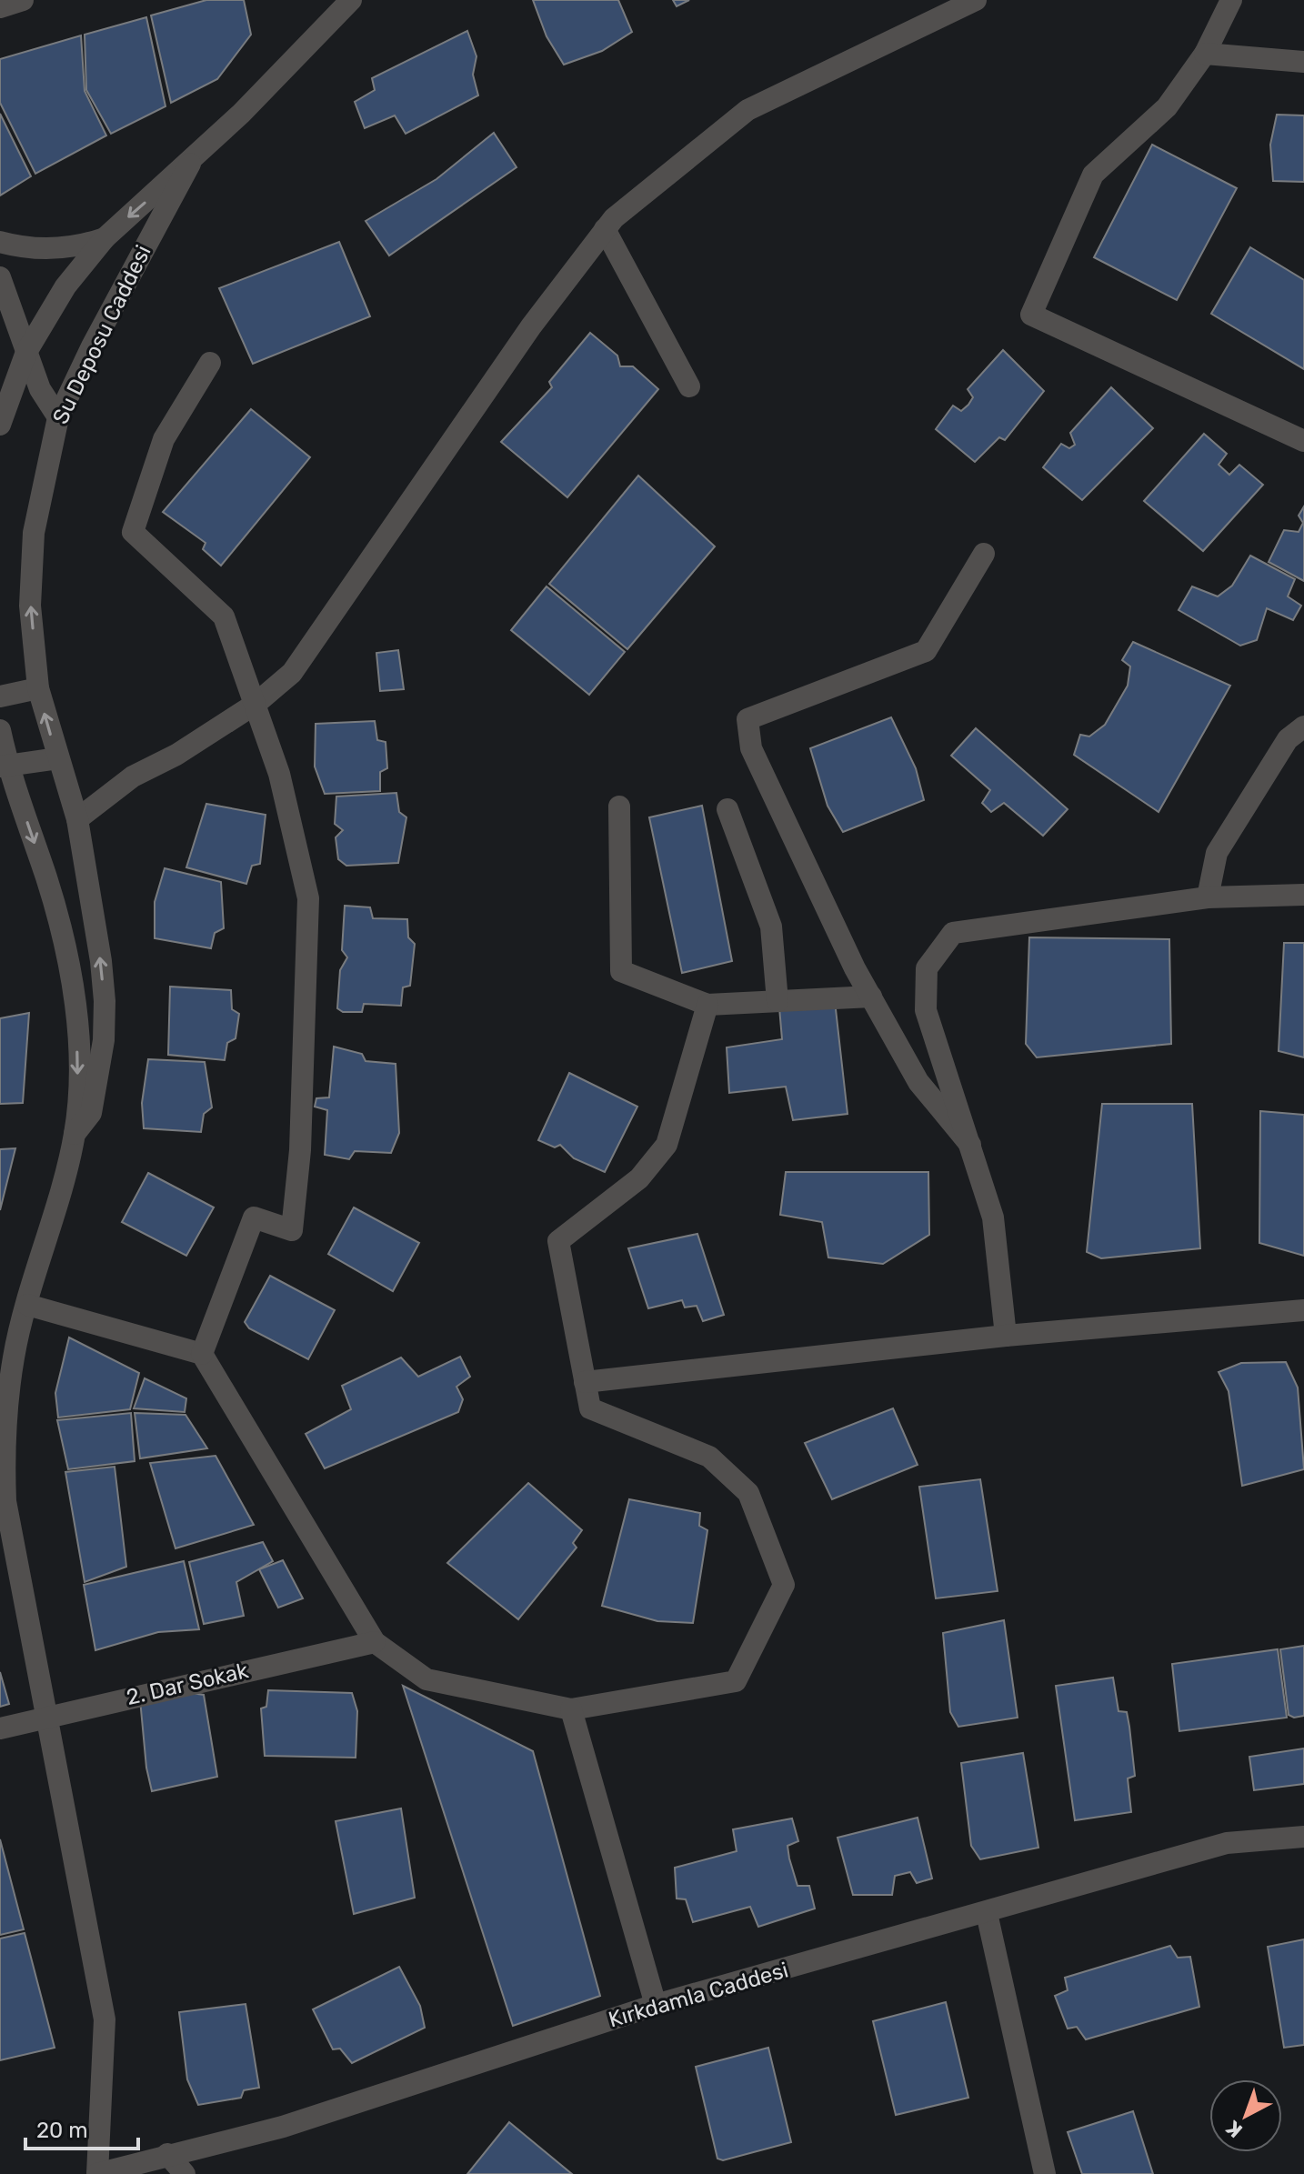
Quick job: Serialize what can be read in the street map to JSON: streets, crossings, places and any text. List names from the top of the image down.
{
  "streets": {
    "street": ["Su Deposu Caddesi", "2. Dar Sokak", "Kırkdamla Caddesi"]
  },
  "scale_bar": "20 m",
  "north": "bottom left"
}
